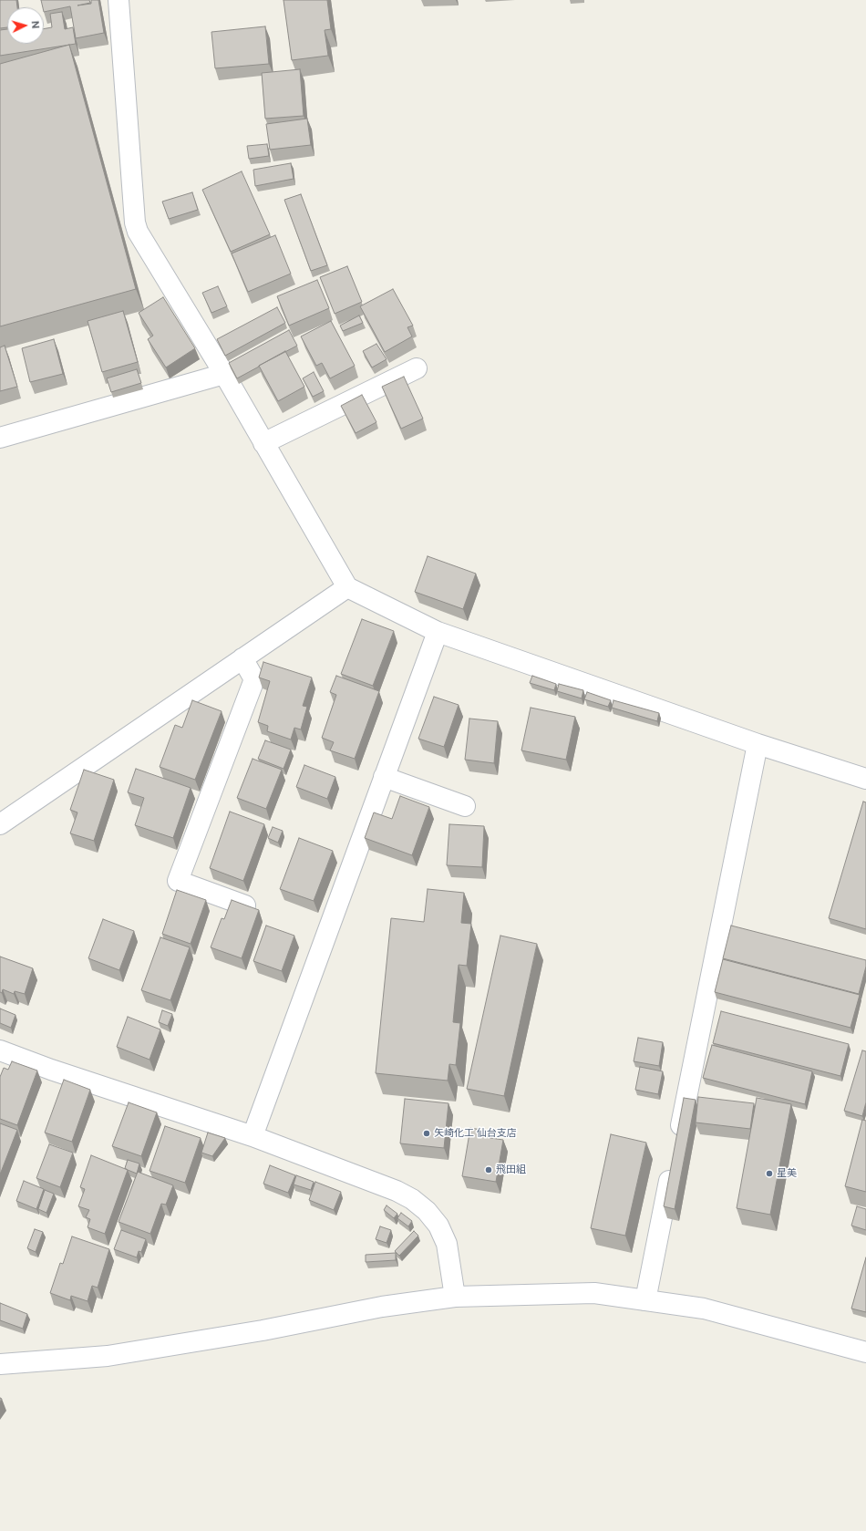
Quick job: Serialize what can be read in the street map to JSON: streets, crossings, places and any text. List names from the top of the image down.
{
  "places": ["矢崎化工 仙台支店", "飛田組", "星美"],
  "north": "right"
}
